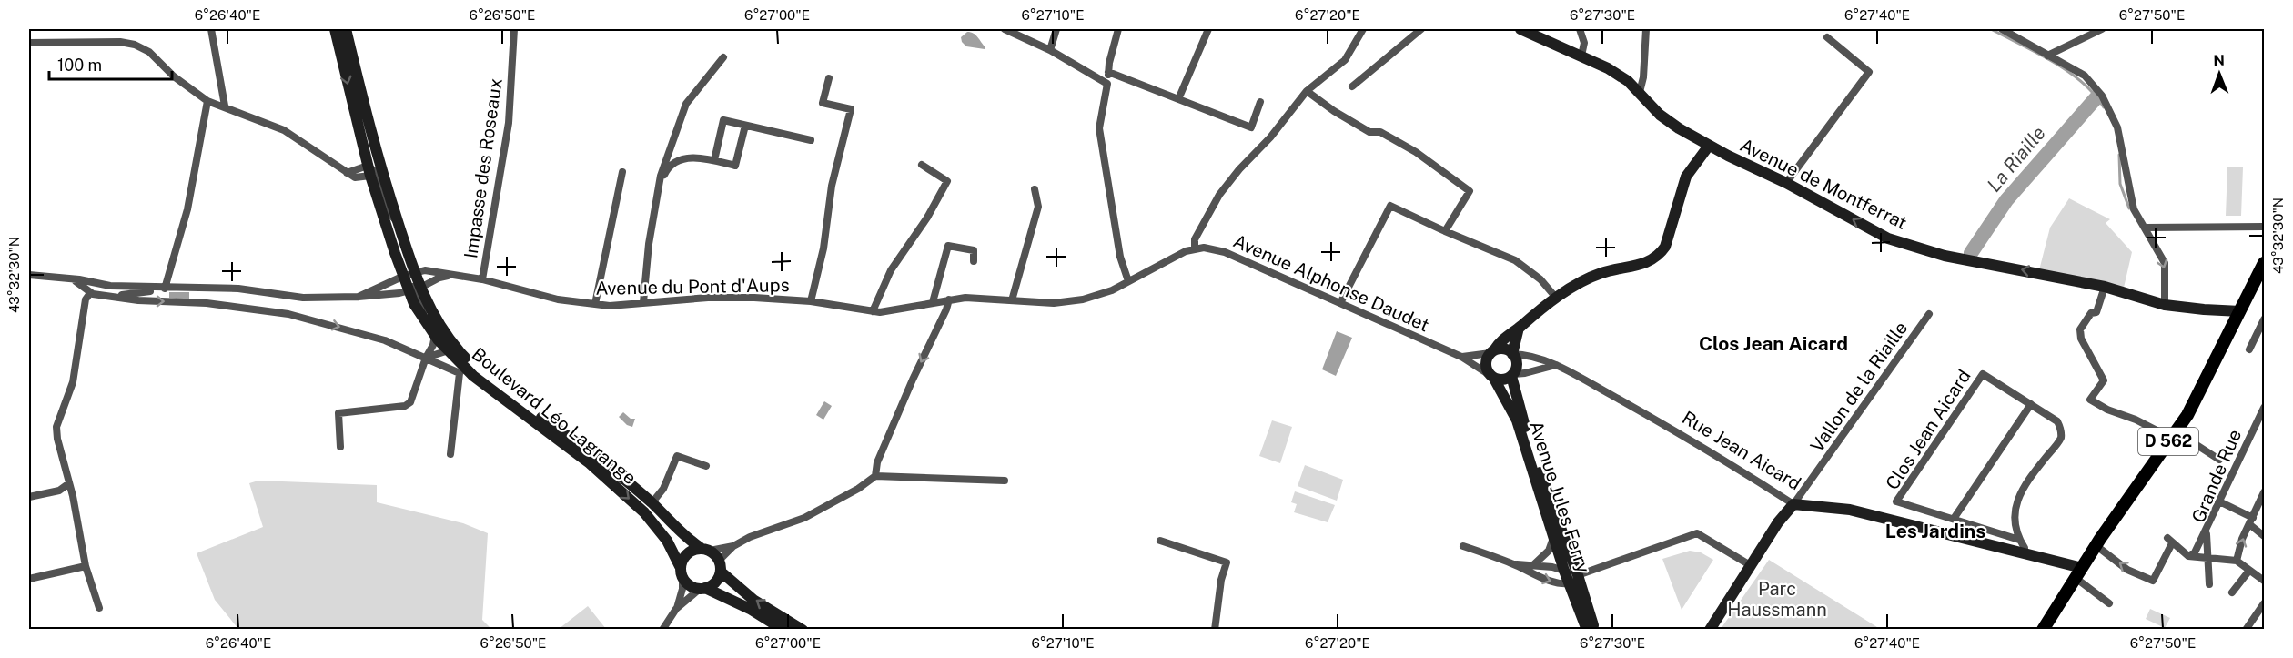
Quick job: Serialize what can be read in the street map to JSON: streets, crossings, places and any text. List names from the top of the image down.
{
  "streets": {
    "main road": ["D 562"],
    "street": [
      "Impasse des Roseaux",
      "Avenue de Montferrat",
      "Avenue Alphonse Daudet",
      "Avenue du Pont d'Aups",
      "Vallon de la Riaille",
      "Boulevard Léo Lagrange",
      "Clos Jean Aicard",
      "Rue Jean Aicard",
      "Grande Rue",
      "Avenue Jules Ferry"
    ]
  },
  "crossings": [
    ["Impasse des Roseaux", "Avenue du Pont d'Aups"],
    ["Avenue de Montferrat", "D 562"],
    ["Avenue Alphonse Daudet", "Avenue du Pont d'Aups"],
    ["Avenue Alphonse Daudet", "Rue Jean Aicard"],
    ["Avenue Alphonse Daudet", "Avenue Jules Ferry"],
    ["Avenue du Pont d'Aups", "Boulevard Léo Lagrange"],
    ["Vallon de la Riaille", "Rue Jean Aicard"],
    ["Clos Jean Aicard", "Rue Jean Aicard"],
    ["D 562", "Rue Jean Aicard"],
    ["Rue Jean Aicard", "Avenue Jules Ferry"]
  ],
  "one_way": ["Avenue de Montferrat"],
  "districts": ["Clos Jean Aicard", "Les Jardins"],
  "water": ["La Riaille"],
  "parks": ["Parc Haussmann"],
  "scale_bar": "100 m",
  "north": "top",
  "coordinates": [
    "6°26'40\"E",
    "6°26'50\"E",
    "6°27'00\"E",
    "6°27'10\"E",
    "6°27'20\"E",
    "6°27'30\"E",
    "6°27'40\"E",
    "6°27'50\"E",
    "43°32'30\"N"
  ]
}
